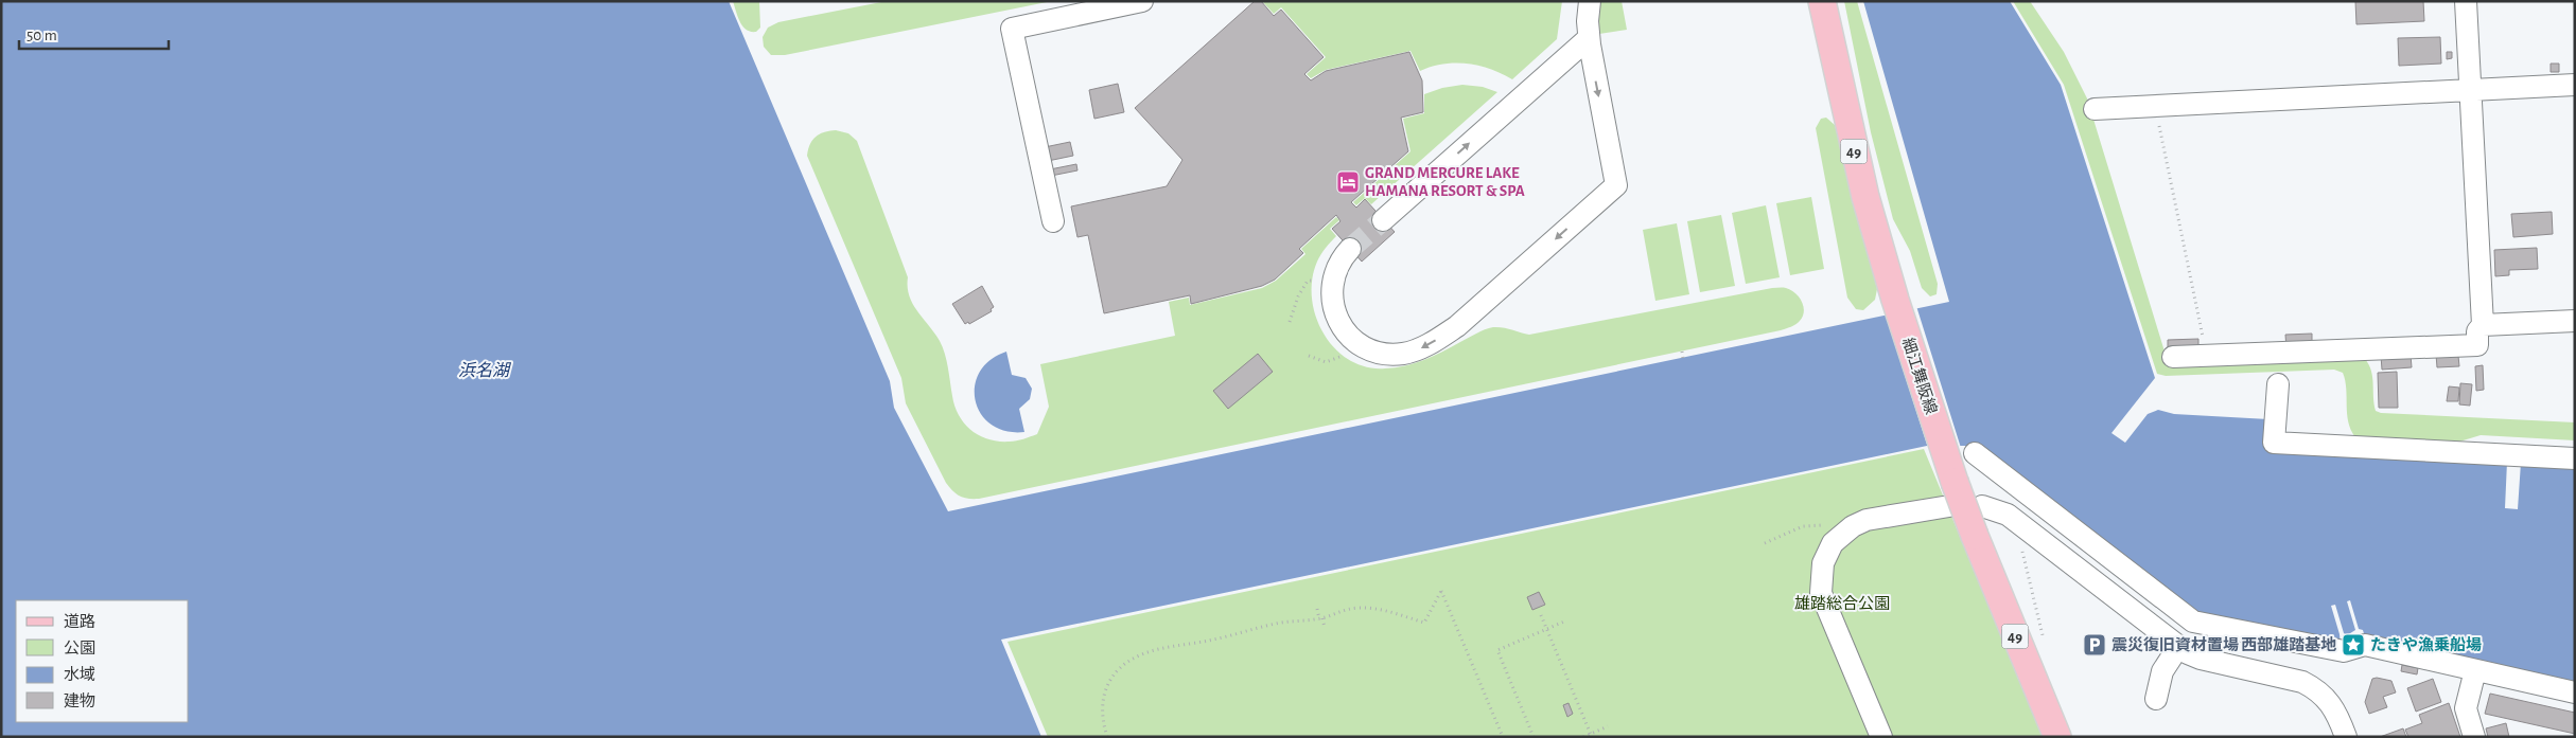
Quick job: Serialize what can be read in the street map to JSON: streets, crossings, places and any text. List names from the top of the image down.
{
  "streets": {
    "main road": ["49", "細江舞阪線"]
  },
  "water": ["浜名湖"],
  "parks": ["雄踏総合公園"],
  "places": {
    "hotel": ["GRAND MERCURE LAKE HAMANA RESORT & SPA"],
    "parking": ["震災復旧資材置場 西部雄踏基地"],
    "place": ["たきや漁乗船場"]
  },
  "legend": [
    "道路",
    "公園",
    "水域",
    "建物"
  ],
  "scale_bar": "50 m"
}
